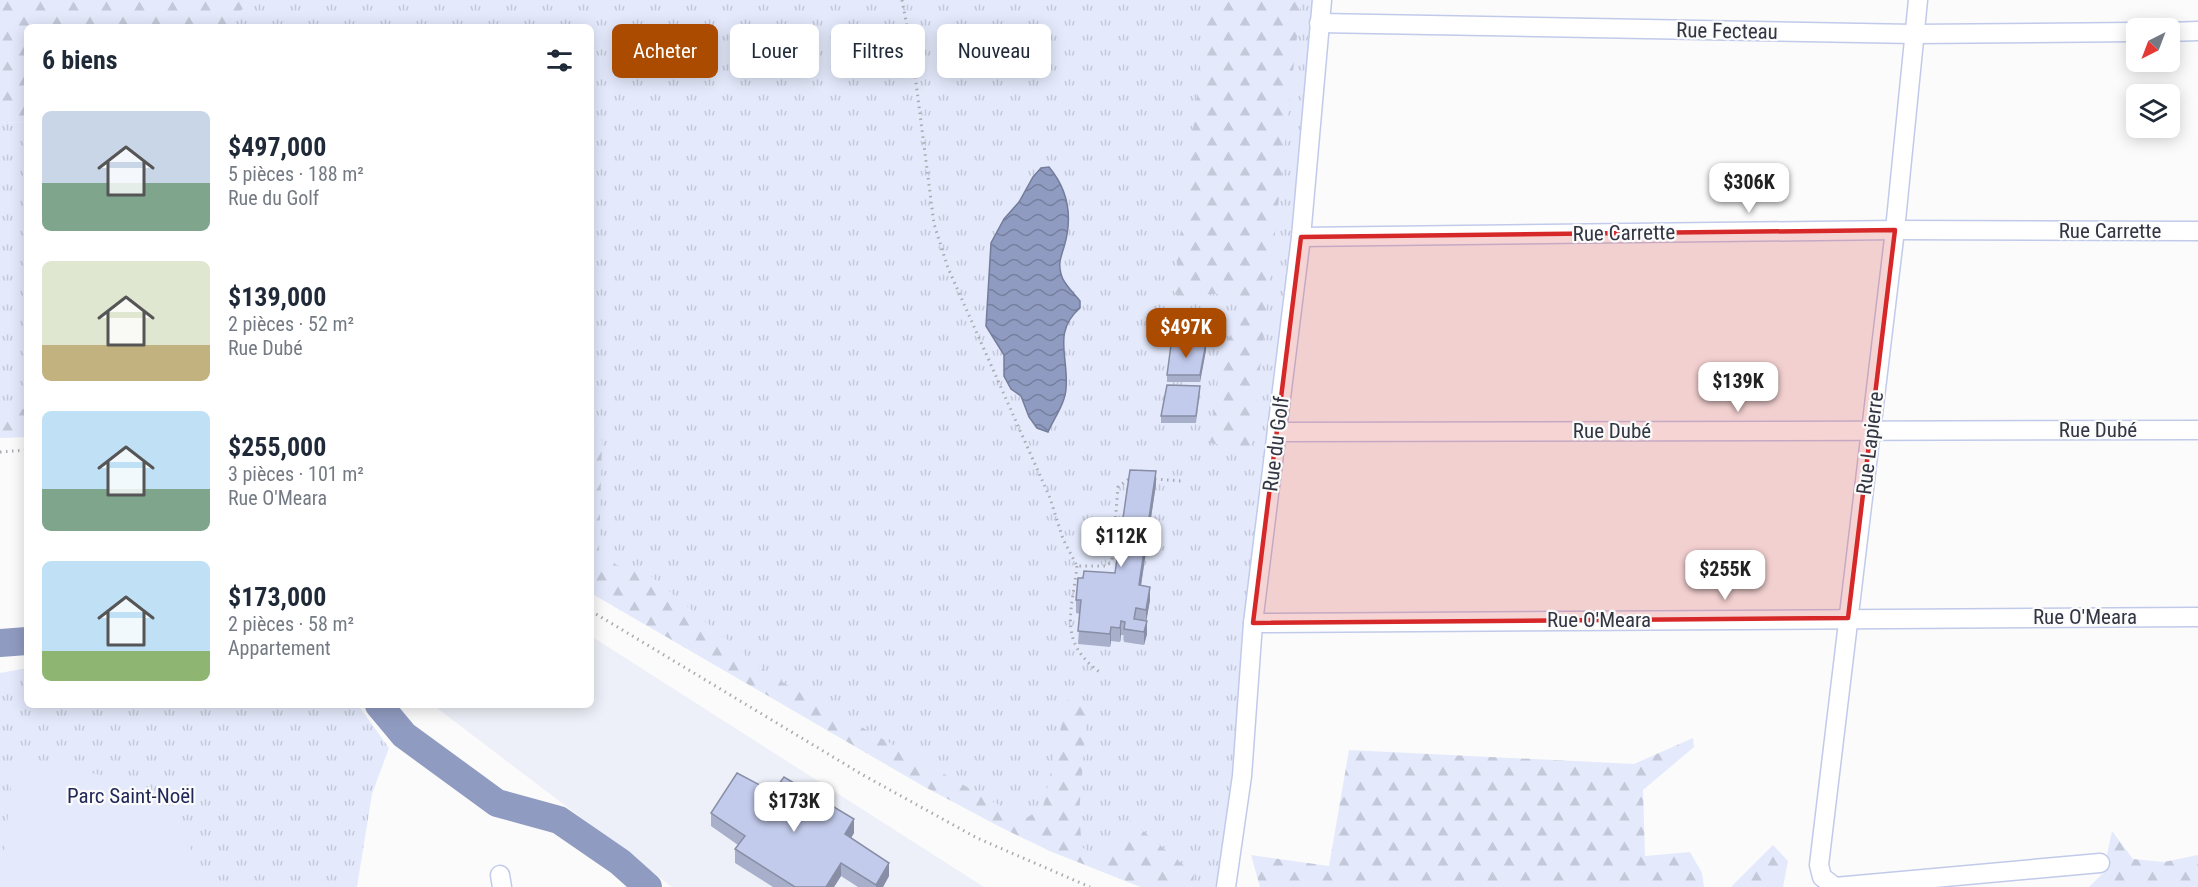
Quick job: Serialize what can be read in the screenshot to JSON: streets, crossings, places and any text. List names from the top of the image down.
{
  "streets": {
    "street": [
      "Rue Fecteau",
      "Rue Carrette",
      "Rue Dubé",
      "Rue Lapierre",
      "Rue du Golf",
      "Rue O'Meara"
    ]
  },
  "crossings": [
    ["Rue Fecteau", "Rue Lapierre"],
    ["Rue Fecteau", "Rue du Golf"],
    ["Rue Carrette", "Rue Lapierre"],
    ["Rue Carrette", "Rue du Golf"],
    ["Rue Dubé", "Rue Lapierre"],
    ["Rue Dubé", "Rue du Golf"],
    ["Rue Lapierre", "Rue O'Meara"],
    ["Rue du Golf", "Rue O'Meara"]
  ],
  "parks": ["Parc Saint-Noël"],
  "north": "bottom left",
  "page": {
    "chip": [
      "Acheter",
      "Louer",
      "Filtres",
      "Nouveau"
    ],
    "heading": "6 biens",
    "list": [
      {
        "name": "$497,000",
        "note": "5 pièces · 188 m² · Rue du Golf"
      },
      {
        "name": "$139,000",
        "note": "2 pièces · 52 m² · Rue Dubé"
      },
      {
        "name": "$255,000",
        "note": "3 pièces · 101 m² · Rue O'Meara"
      },
      {
        "name": "$173,000",
        "note": "2 pièces · 58 m² · Appartement"
      }
    ],
    "price": [
      "$306K",
      "$497K",
      "$139K",
      "$112K",
      "$255K",
      "$173K"
    ]
  }
}
